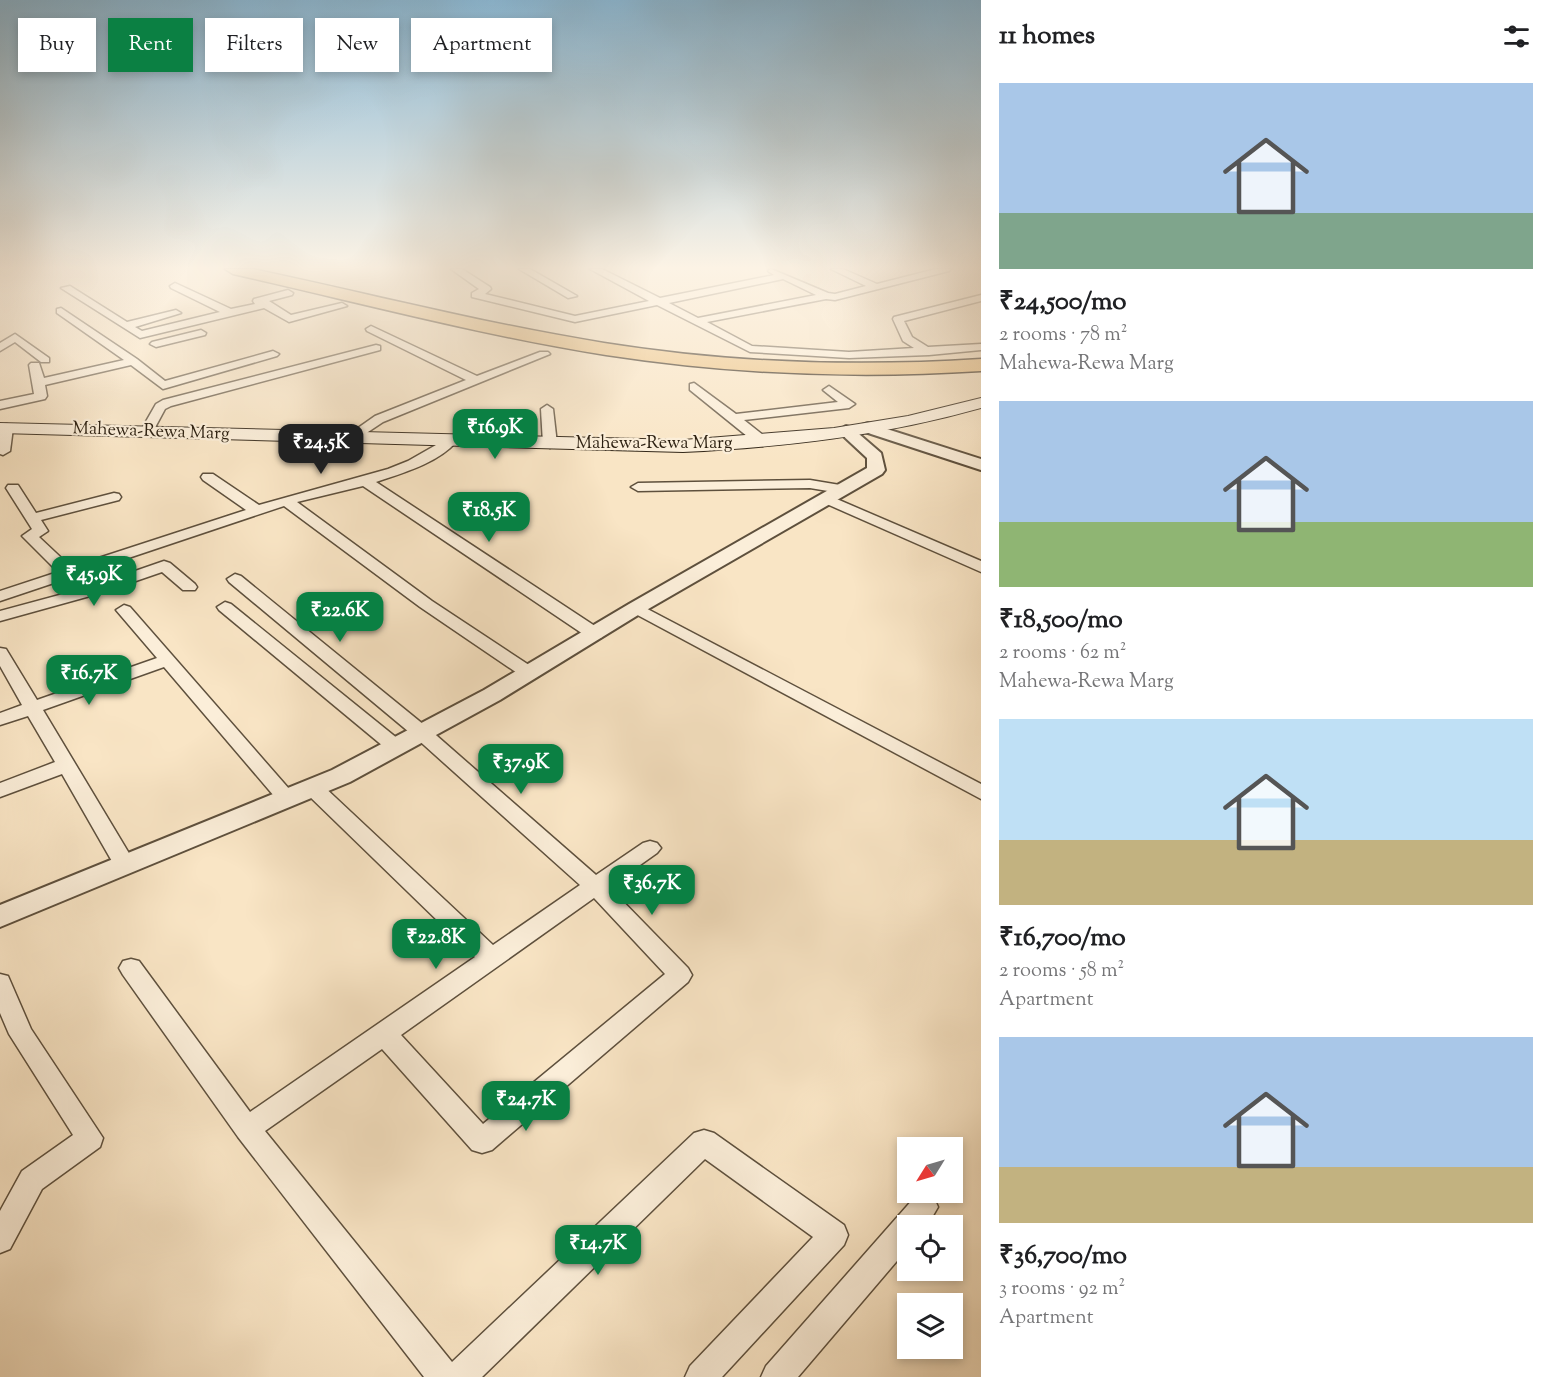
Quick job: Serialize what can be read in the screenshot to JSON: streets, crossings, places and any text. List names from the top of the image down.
{
  "streets": {
    "main road": ["Mahewa-Rewa Marg"]
  },
  "north": "bottom left",
  "page": {
    "heading": "11 homes",
    "chip": [
      "Buy",
      "Rent",
      "Filters",
      "New",
      "Apartment"
    ],
    "list": [
      {
        "name": "₹24,500/mo",
        "note": "2 rooms · 78 m² · Mahewa-Rewa Marg"
      },
      {
        "name": "₹18,500/mo",
        "note": "2 rooms · 62 m² · Mahewa-Rewa Marg"
      },
      {
        "name": "₹16,700/mo",
        "note": "2 rooms · 58 m² · Apartment"
      },
      {
        "name": "₹36,700/mo",
        "note": "3 rooms · 92 m² · Apartment"
      }
    ],
    "price": [
      "₹16.9K",
      "₹24.5K",
      "₹18.5K",
      "₹45.9K",
      "₹22.6K",
      "₹16.7K",
      "₹37.9K",
      "₹36.7K",
      "₹22.8K",
      "₹24.7K",
      "₹14.7K"
    ]
  }
}
